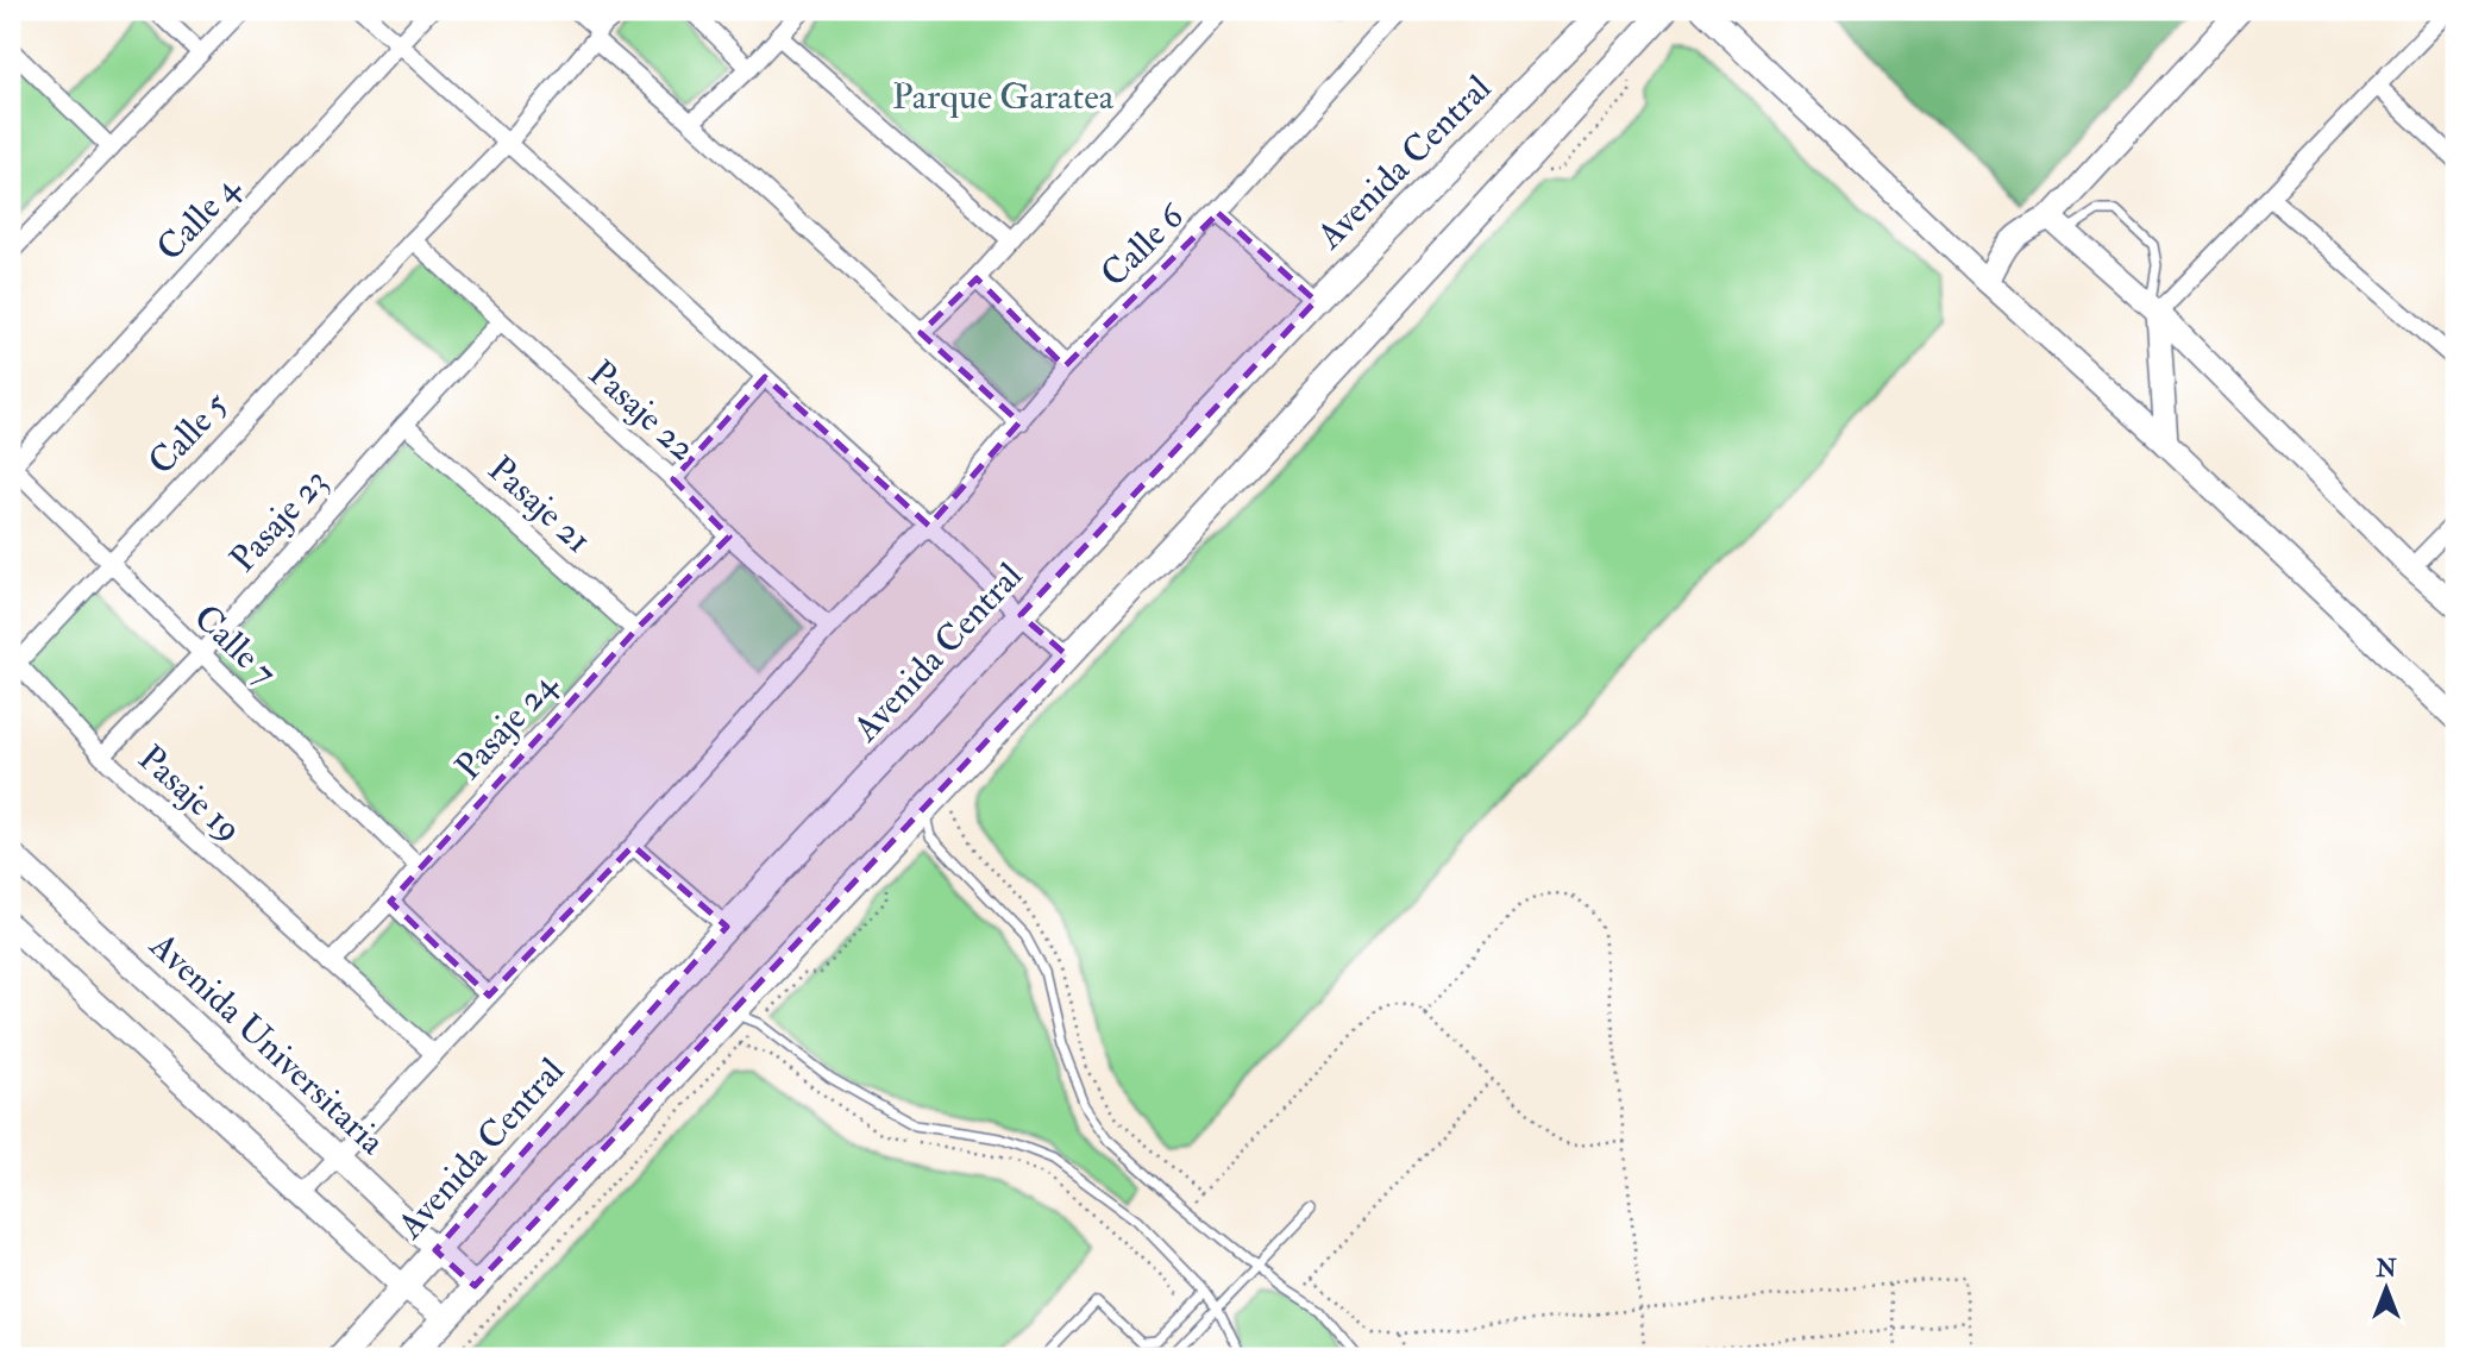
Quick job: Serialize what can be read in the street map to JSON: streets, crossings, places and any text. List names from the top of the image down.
{
  "streets": {
    "main road": ["Avenida Central", "Avenida Universitaria"],
    "street": [
      "Calle 4",
      "Calle 6",
      "Pasaje 22",
      "Calle 5",
      "Pasaje 21",
      "Pasaje 23",
      "Calle 7",
      "Pasaje 24",
      "Pasaje 19"
    ]
  },
  "crossings": [
    ["Avenida Central", "Avenida Universitaria"],
    ["Calle 4", "Calle 7"],
    ["Calle 6", "Pasaje 22"],
    ["Calle 6", "Pasaje 19"],
    ["Calle 6", "Avenida Universitaria"],
    ["Pasaje 22", "Calle 5"],
    ["Pasaje 22", "Pasaje 23"],
    ["Pasaje 22", "Pasaje 24"],
    ["Calle 5", "Calle 7"],
    ["Calle 5", "Pasaje 19"],
    ["Pasaje 21", "Pasaje 23"],
    ["Pasaje 21", "Pasaje 24"],
    ["Pasaje 23", "Calle 7"],
    ["Pasaje 23", "Pasaje 19"],
    ["Calle 7", "Pasaje 24"],
    ["Pasaje 24", "Pasaje 19"]
  ],
  "parks": ["Parque Garatea"],
  "north": "top"
}
